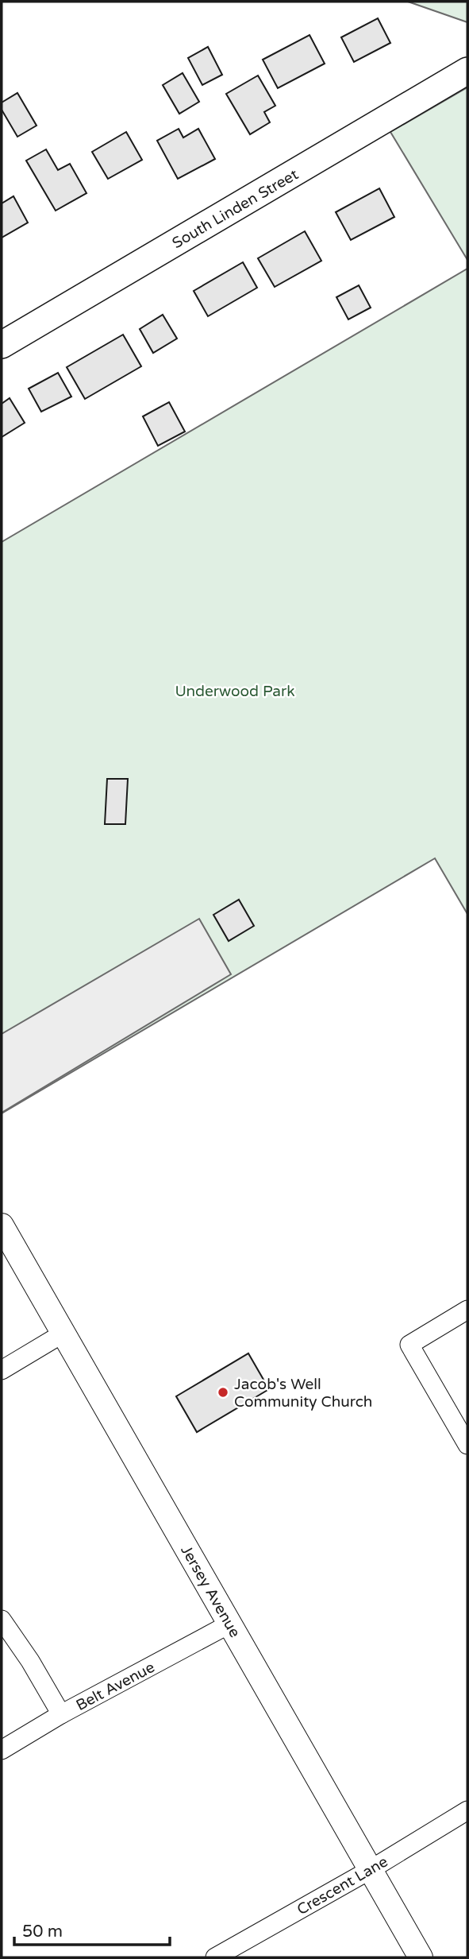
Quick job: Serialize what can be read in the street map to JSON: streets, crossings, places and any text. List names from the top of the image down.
{
  "streets": {
    "main road": ["South Linden Street"],
    "street": ["Jersey Avenue", "Belt Avenue", "Crescent Lane"]
  },
  "crossings": [
    ["Jersey Avenue", "Belt Avenue"],
    ["Jersey Avenue", "Crescent Lane"]
  ],
  "parks": ["Underwood Park"],
  "places": ["Jacob's Well Community Church"],
  "scale_bar": "50 m"
}
